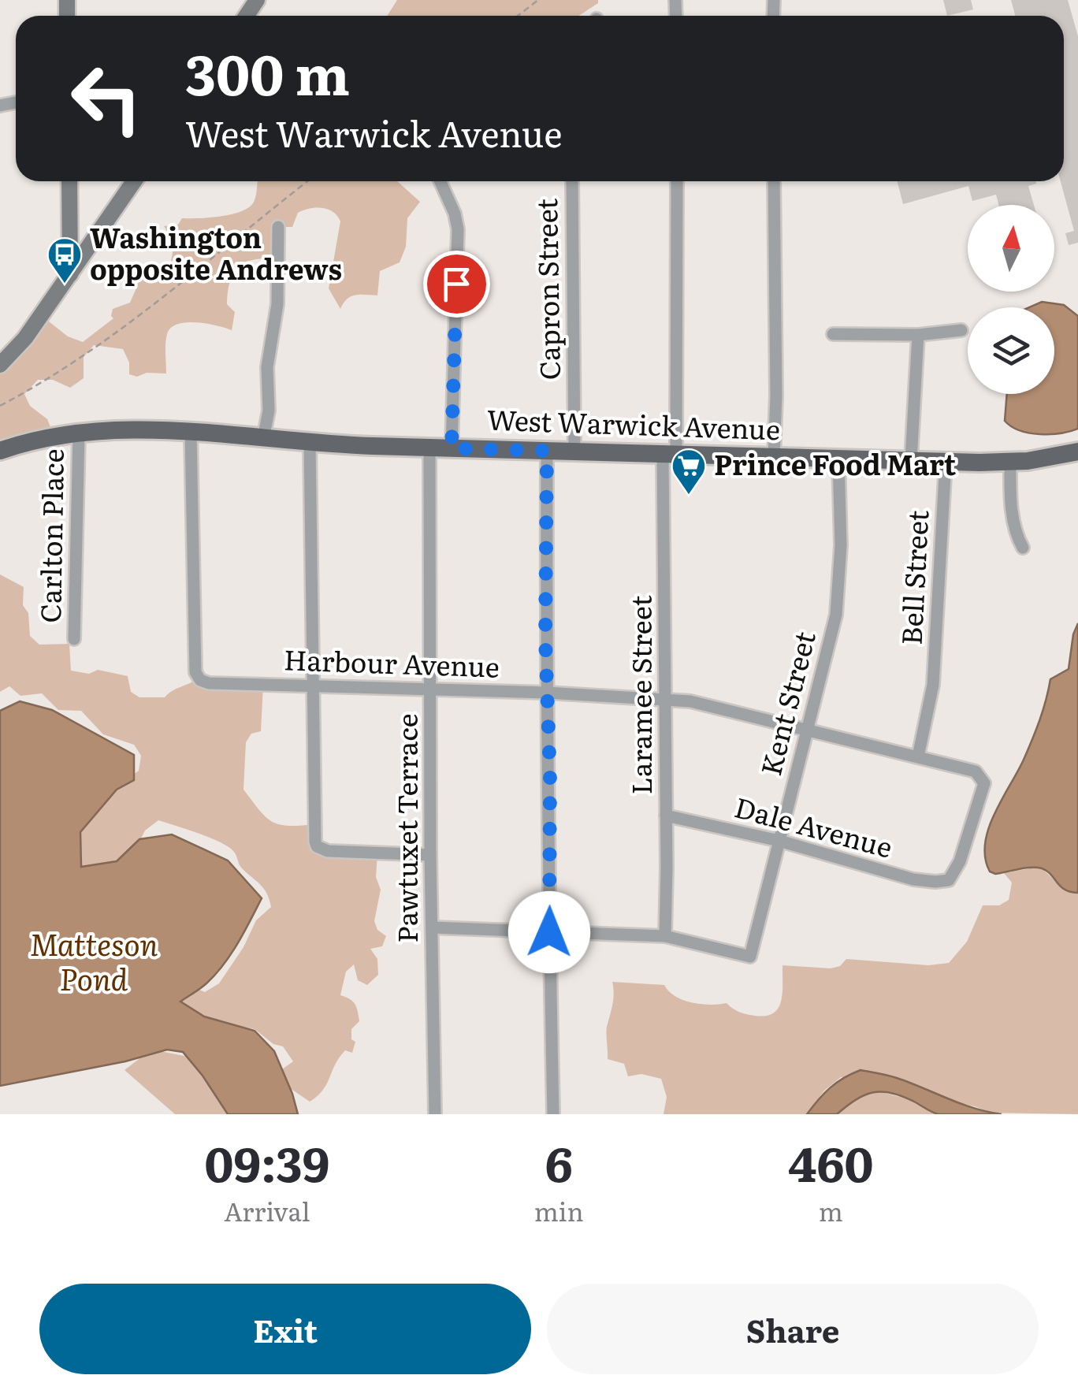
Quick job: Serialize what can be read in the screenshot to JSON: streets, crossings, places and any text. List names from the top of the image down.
{
  "streets": {
    "main road": ["West Warwick Avenue"],
    "street": [
      "Capron Street",
      "Carlton Place",
      "Bell Street",
      "Harbour Avenue",
      "Laramee Street",
      "Kent Street",
      "Pawtuxet Terrace",
      "Dale Avenue"
    ]
  },
  "crossings": [
    ["Capron Street", "West Warwick Avenue"],
    ["West Warwick Avenue", "Carlton Place"],
    ["West Warwick Avenue", "Bell Street"],
    ["West Warwick Avenue", "Harbour Avenue"],
    ["West Warwick Avenue", "Laramee Street"],
    ["West Warwick Avenue", "Kent Street"],
    ["West Warwick Avenue", "Pawtuxet Terrace"],
    ["Bell Street", "Harbour Avenue"],
    ["Harbour Avenue", "Laramee Street"],
    ["Harbour Avenue", "Kent Street"],
    ["Harbour Avenue", "Pawtuxet Terrace"],
    ["Harbour Avenue", "Dale Avenue"],
    ["Laramee Street", "Kent Street"],
    ["Laramee Street", "Dale Avenue"],
    ["Kent Street", "Dale Avenue"]
  ],
  "water": ["Matteson Pond"],
  "places": {
    "bus stop": ["Washington opposite Andrews"],
    "supermarket": ["Prince Food Mart"]
  },
  "north": "top",
  "page": {
    "turn": ["300 m", "West Warwick Avenue"],
    "eta": [
      "09:39",
      "Arrival",
      "6",
      "min",
      "460",
      "m"
    ],
    "buttons": ["Exit", "Share"]
  }
}
